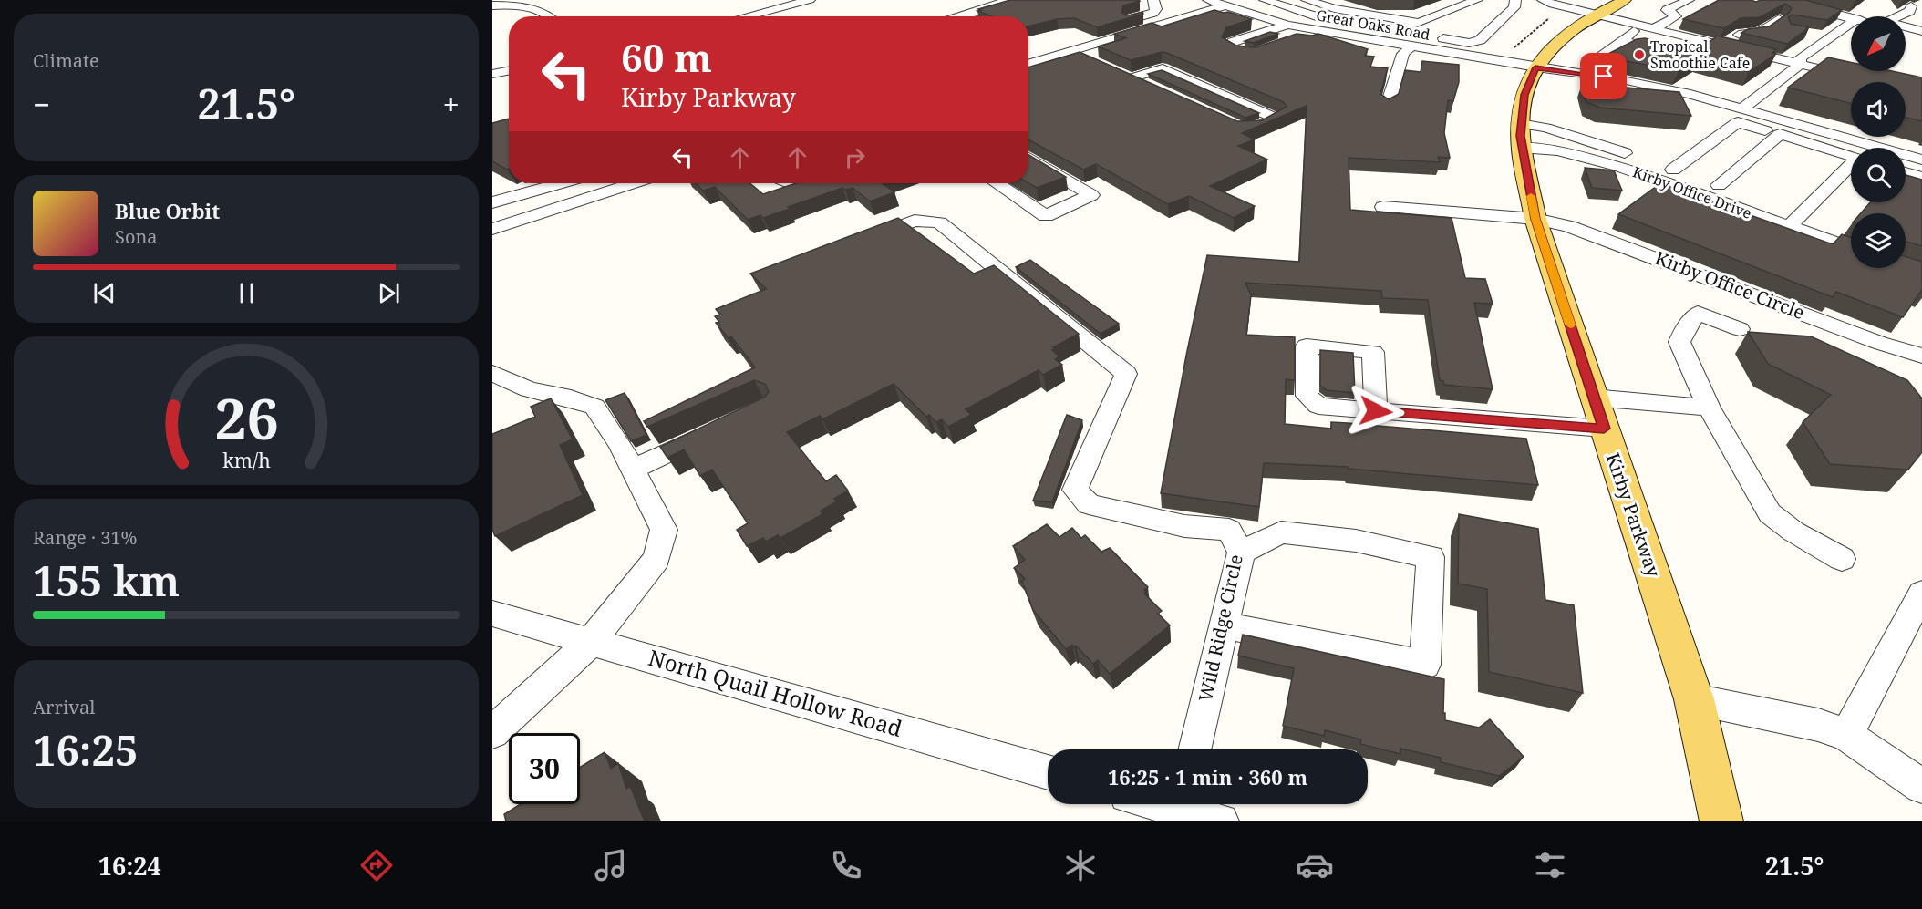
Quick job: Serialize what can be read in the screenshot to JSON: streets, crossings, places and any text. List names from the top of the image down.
{
  "streets": {
    "main road": ["Kirby Parkway"],
    "street": [
      "Great Oaks Road",
      "Kirby Office Drive",
      "Kirby Office Circle",
      "Wild Ridge Circle",
      "North Quail Hollow Road"
    ]
  },
  "crossings": [
    ["Great Oaks Road", "Kirby Parkway"],
    ["Kirby Office Drive", "Kirby Parkway"],
    ["Kirby Office Circle", "Kirby Parkway"]
  ],
  "places": ["Tropical Smoothie Cafe"],
  "north": "bottom left",
  "page": {
    "tile": [
      "Climate",
      ["Range · 31%", "155 km"],
      ["Arrival", "16:25"]
    ],
    "turn": ["60 m", "Kirby Parkway"],
    "heat": ["−", "21.5°", "+"],
    "song": ["Blue Orbit", "Sona"],
    "limit": "30",
    "trip": "16:25 · 1 min · 360 m",
    "tabs": ["16:24", "21.5°"],
    "gauge": ["26", "km/h"]
  }
}
